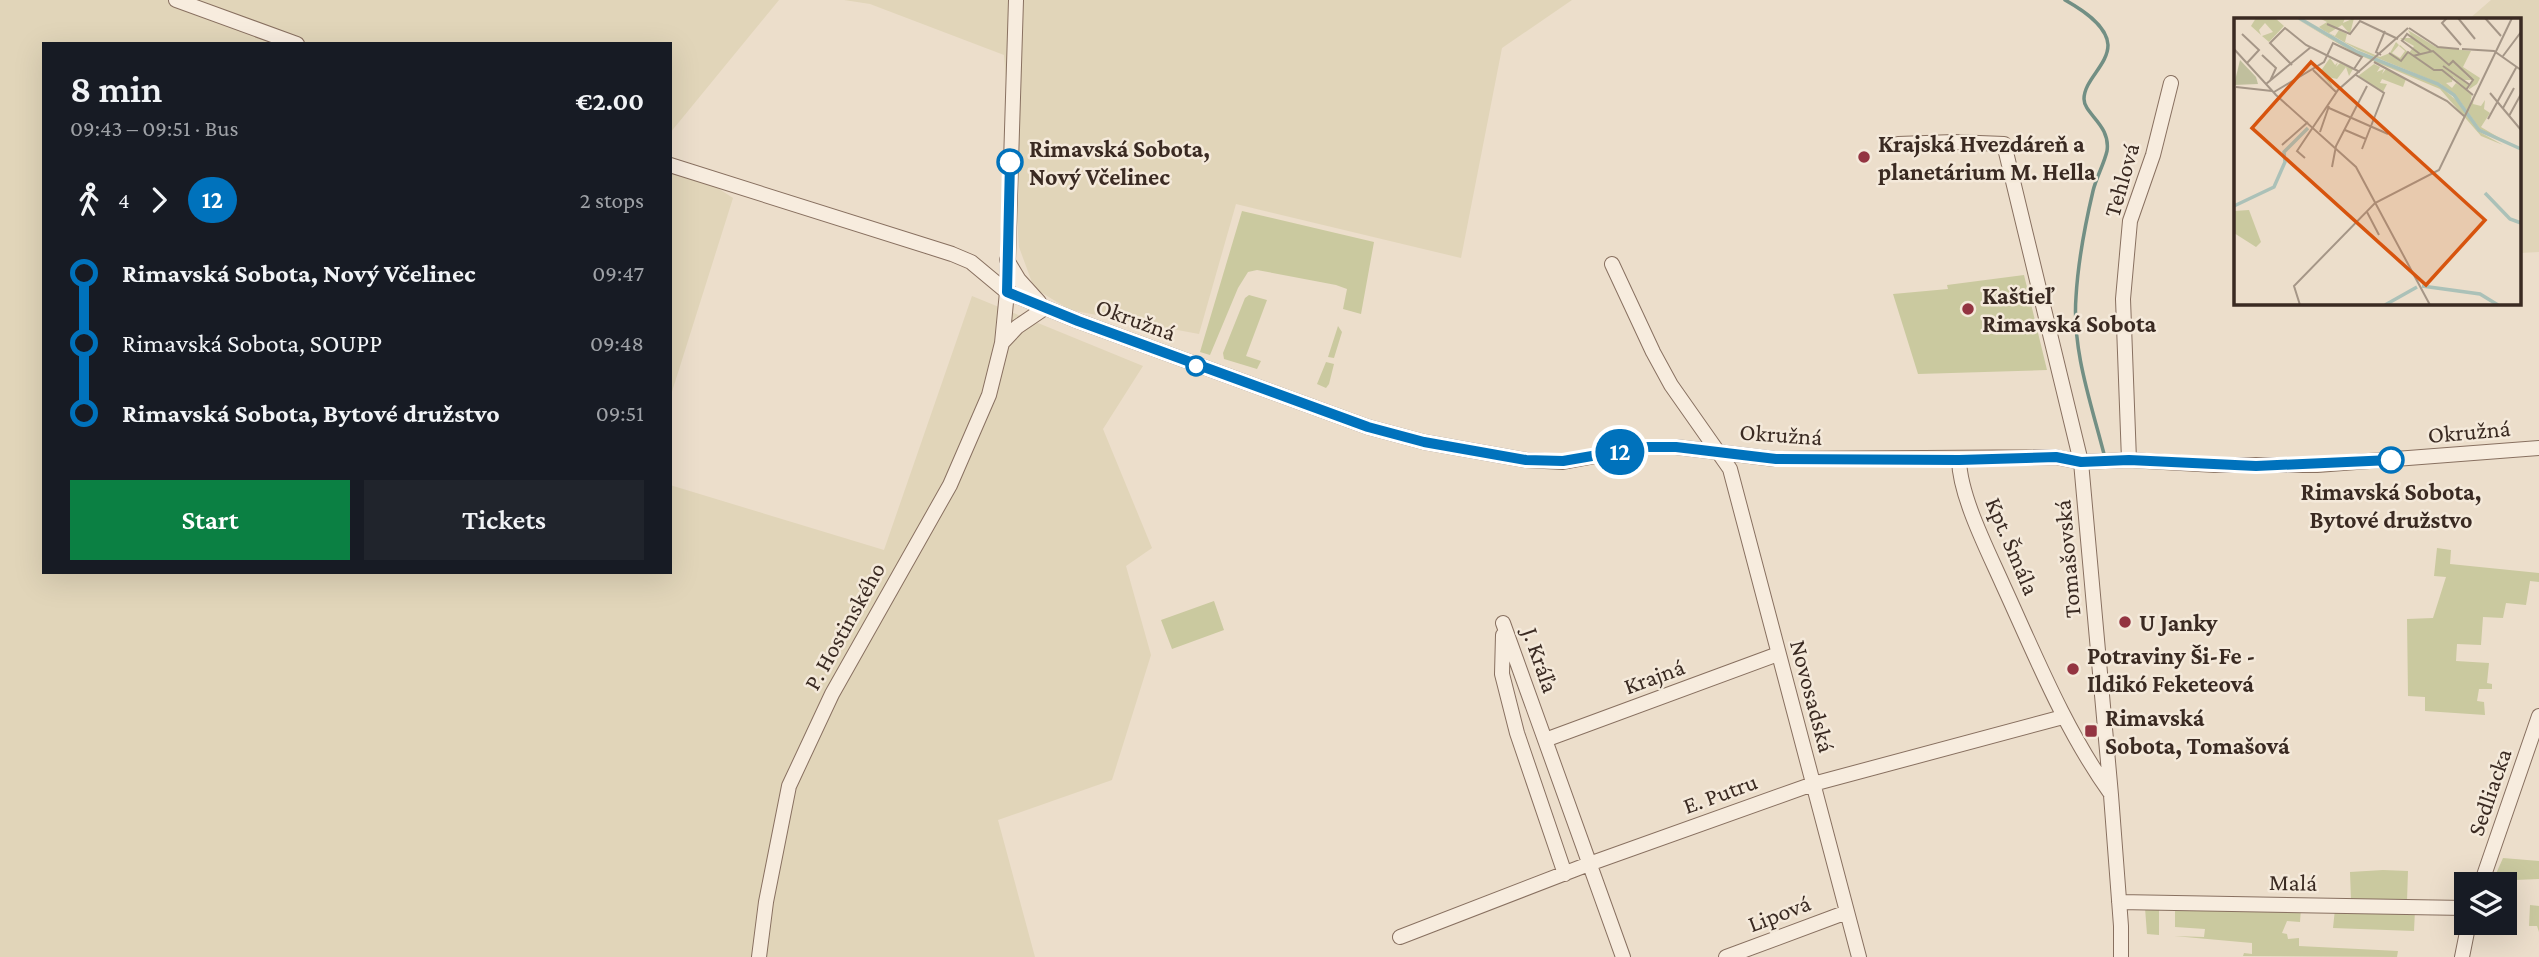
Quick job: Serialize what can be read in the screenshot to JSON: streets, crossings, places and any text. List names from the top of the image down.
{
  "streets": {
    "street": [
      "Tehlová",
      "Okružná",
      "Kpt. Šmála",
      "Tomašovská",
      "P. Hostinského",
      "J. Kráľa",
      "Krajná",
      "Novosadská",
      "Sedliacka",
      "E. Putru",
      "Malá",
      "Lipová"
    ]
  },
  "crossings": [
    ["Tehlová", "Okružná"],
    ["Okružná", "Kpt. Šmála"],
    ["Okružná", "Tomašovská"],
    ["Okružná", "P. Hostinského"],
    ["Okružná", "Novosadská"],
    ["Kpt. Šmála", "Tomašovská"],
    ["Kpt. Šmála", "E. Putru"],
    ["Tomašovská", "Malá"],
    ["J. Kráľa", "Krajná"],
    ["J. Kráľa", "E. Putru"],
    ["Krajná", "Novosadská"],
    ["Novosadská", "E. Putru"],
    ["Novosadská", "Lipová"]
  ],
  "places": {
    "other": [
      "Krajská Hvezdáreň a planetárium M. Hella",
      "Rimavská Sobota, Nový Včelinec",
      "Kaštieľ Rimavská Sobota",
      "Rimavská Sobota, Bytové družstvo",
      "U Janky",
      "Potraviny Ši-Fe - Ildikó Feketeová"
    ],
    "transit": ["Rimavská Sobota, Tomašová"]
  },
  "lines": ["bus line 12"],
  "page": {
    "on_map": "12",
    "heading": ["8 min", "09:43 – 09:51 · Bus", "€2.00"],
    "legs": ["4", "12", "2 stops"],
    "list": [
      {
        "name": "Rimavská Sobota, Nový Včelinec",
        "value": "09:47"
      },
      {
        "name": "Rimavská Sobota, SOUPP",
        "value": "09:48"
      },
      {
        "name": "Rimavská Sobota, Bytové družstvo",
        "value": "09:51"
      }
    ],
    "buttons": ["Start", "Tickets"]
  }
}
